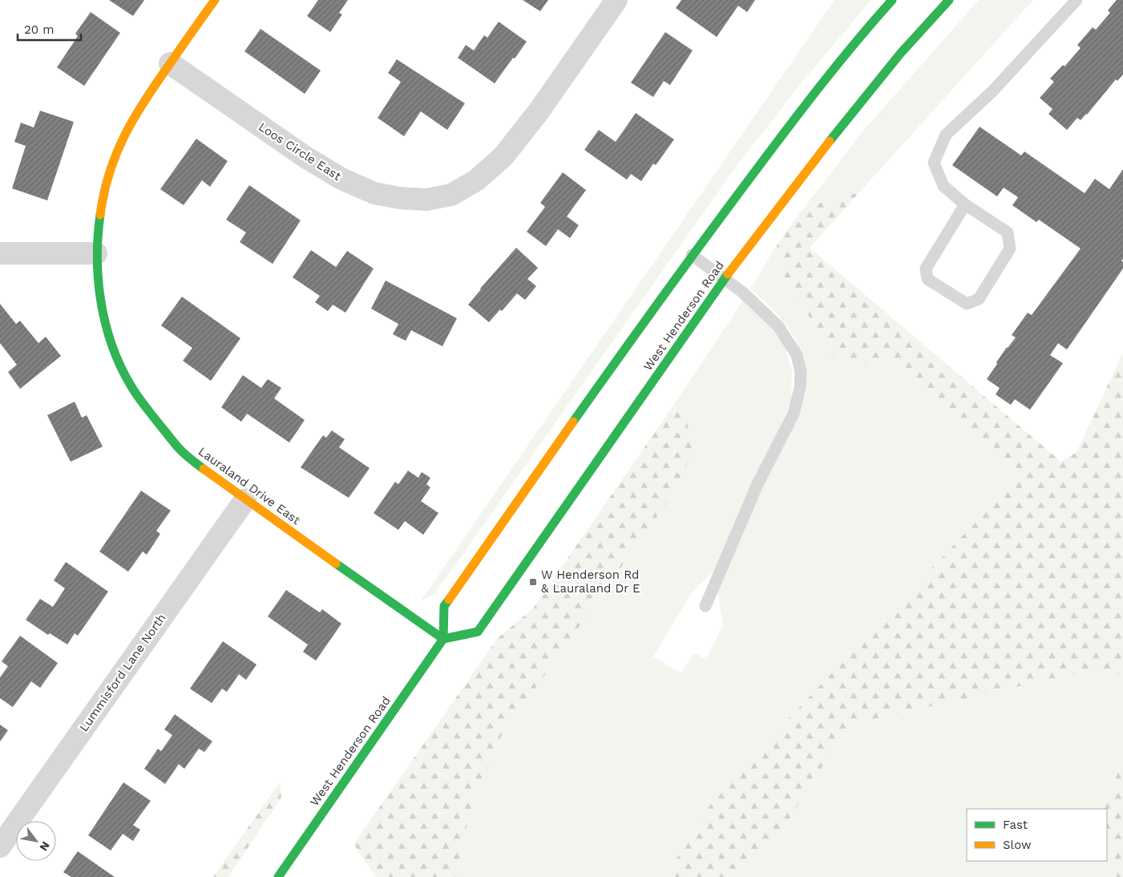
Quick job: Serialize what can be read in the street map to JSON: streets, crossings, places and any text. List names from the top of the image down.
{
  "streets": {
    "main road": ["West Henderson Road", "Lauraland Drive East"],
    "street": ["Loos Circle East", "Lummisford Lane North"]
  },
  "crossings": [
    ["Loos Circle East", "Lauraland Drive East"],
    ["West Henderson Road", "Lauraland Drive East"],
    ["Lauraland Drive East", "Lummisford Lane North"]
  ],
  "places": {
    "transit": ["W Henderson Rd & Lauraland Dr E"]
  },
  "legend": ["Fast", "Slow"],
  "scale_bar": "20 m",
  "north": "bottom right"
}
